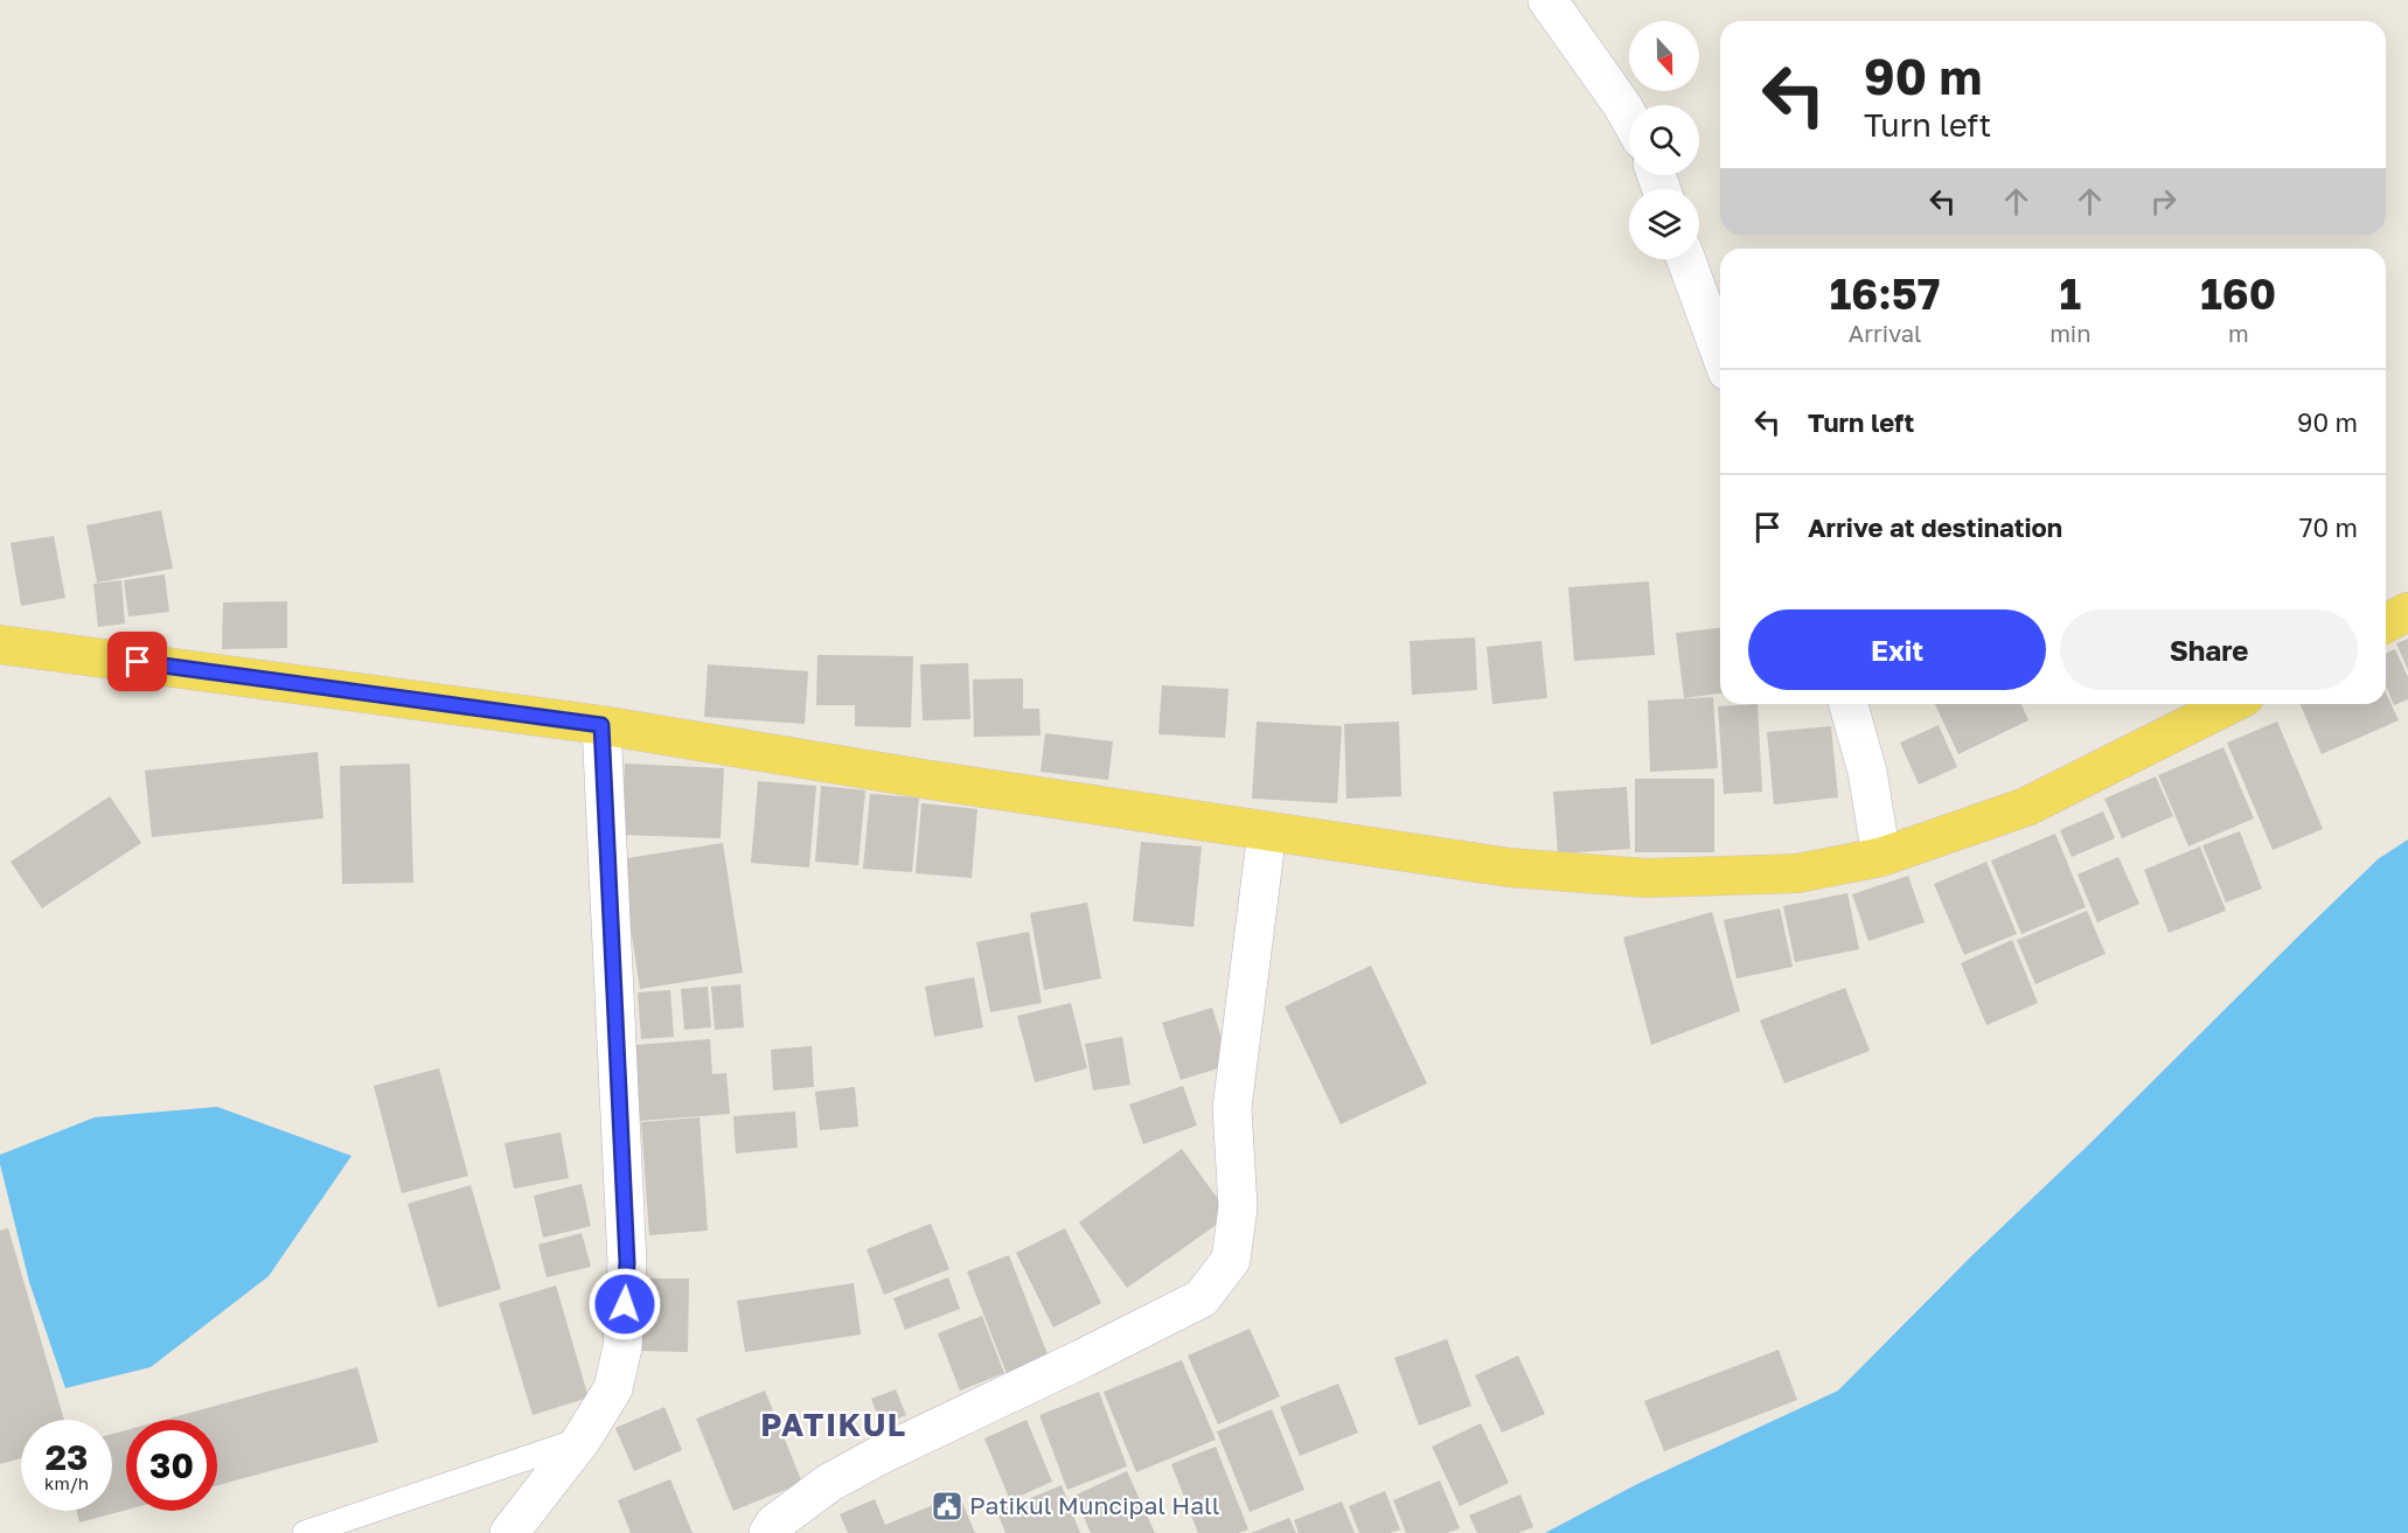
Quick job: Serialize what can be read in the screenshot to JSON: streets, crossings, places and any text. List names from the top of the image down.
{
  "districts": ["PATIKUL"],
  "places": {
    "public building": ["Patikul Muncipal Hall"]
  },
  "north": "bottom",
  "page": {
    "turn": ["90 m", "Turn left"],
    "eta": [
      "16:57",
      "Arrival",
      "1",
      "min",
      "160",
      "m"
    ],
    "list": [
      {
        "name": "Turn left",
        "value": "90 m"
      },
      {
        "name": "Arrive at destination",
        "value": "70 m"
      }
    ],
    "buttons": ["Exit", "Share"],
    "speed": "23 km/h",
    "limit": "30"
  }
}
